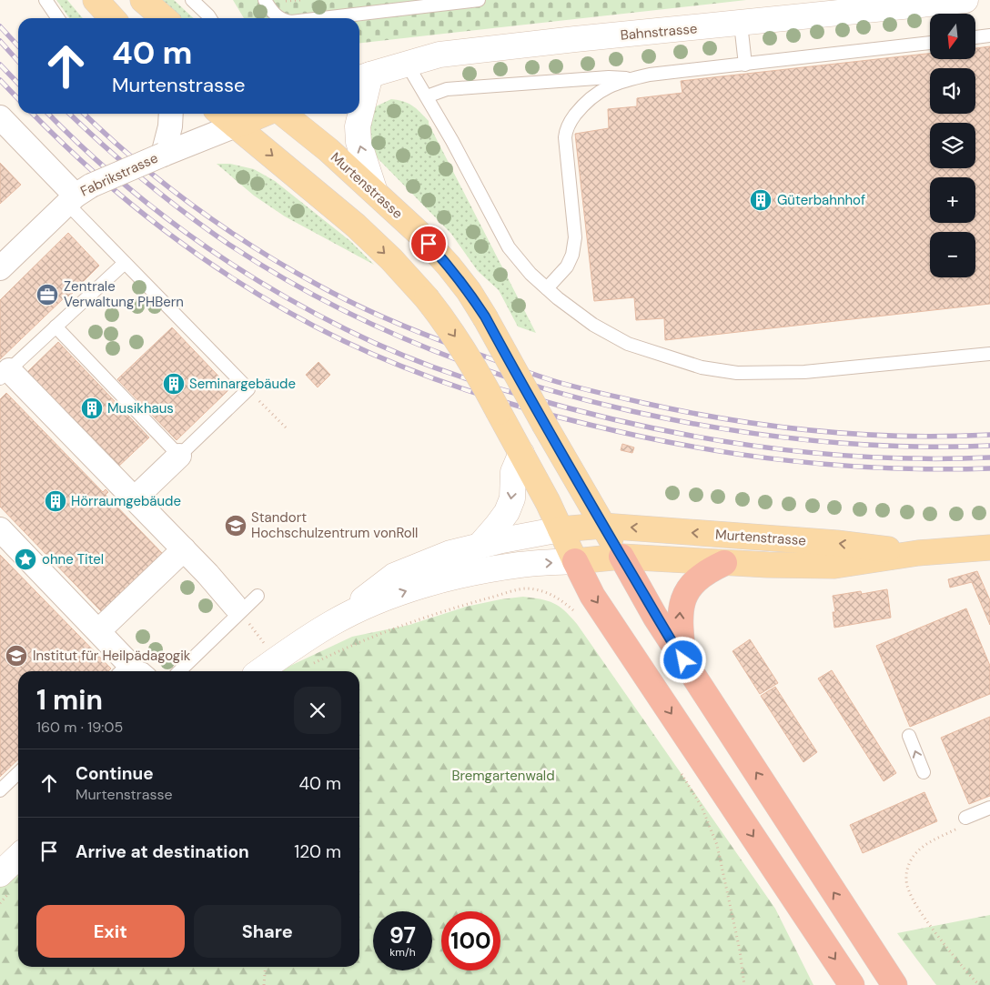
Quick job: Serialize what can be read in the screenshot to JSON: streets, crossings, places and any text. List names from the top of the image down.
{
  "streets": {
    "main road": ["Bahnstrasse", "Murtenstrasse"],
    "street": ["Fabrikstrasse"]
  },
  "crossings": [
    ["Fabrikstrasse", "Murtenstrasse"]
  ],
  "parks": ["Bremgartenwald"],
  "places": {
    "building": [
      "Güterbahnhof",
      "Seminargebäude",
      "Musikhaus",
      "Hörraumgebäude"
    ],
    "office": ["Zentrale Verwaltung PHBern"],
    "school or university": ["Standort Hochschulzentrum vonRoll", "Institut für Heilpädagogik"],
    "place": ["ohne Titel"]
  },
  "north": "bottom",
  "page": {
    "map_buttons": ["+", "−"],
    "turn": ["40 m", "Murtenstrasse"],
    "heading": ["1 min", "160 m · 19:05"],
    "list": [
      {
        "name": "Continue",
        "note": "Murtenstrasse",
        "value": "40 m"
      },
      {
        "name": "Arrive at destination",
        "value": "120 m"
      }
    ],
    "buttons": ["Exit", "Share"],
    "speed": "97 km/h",
    "limit": "100"
  }
}
